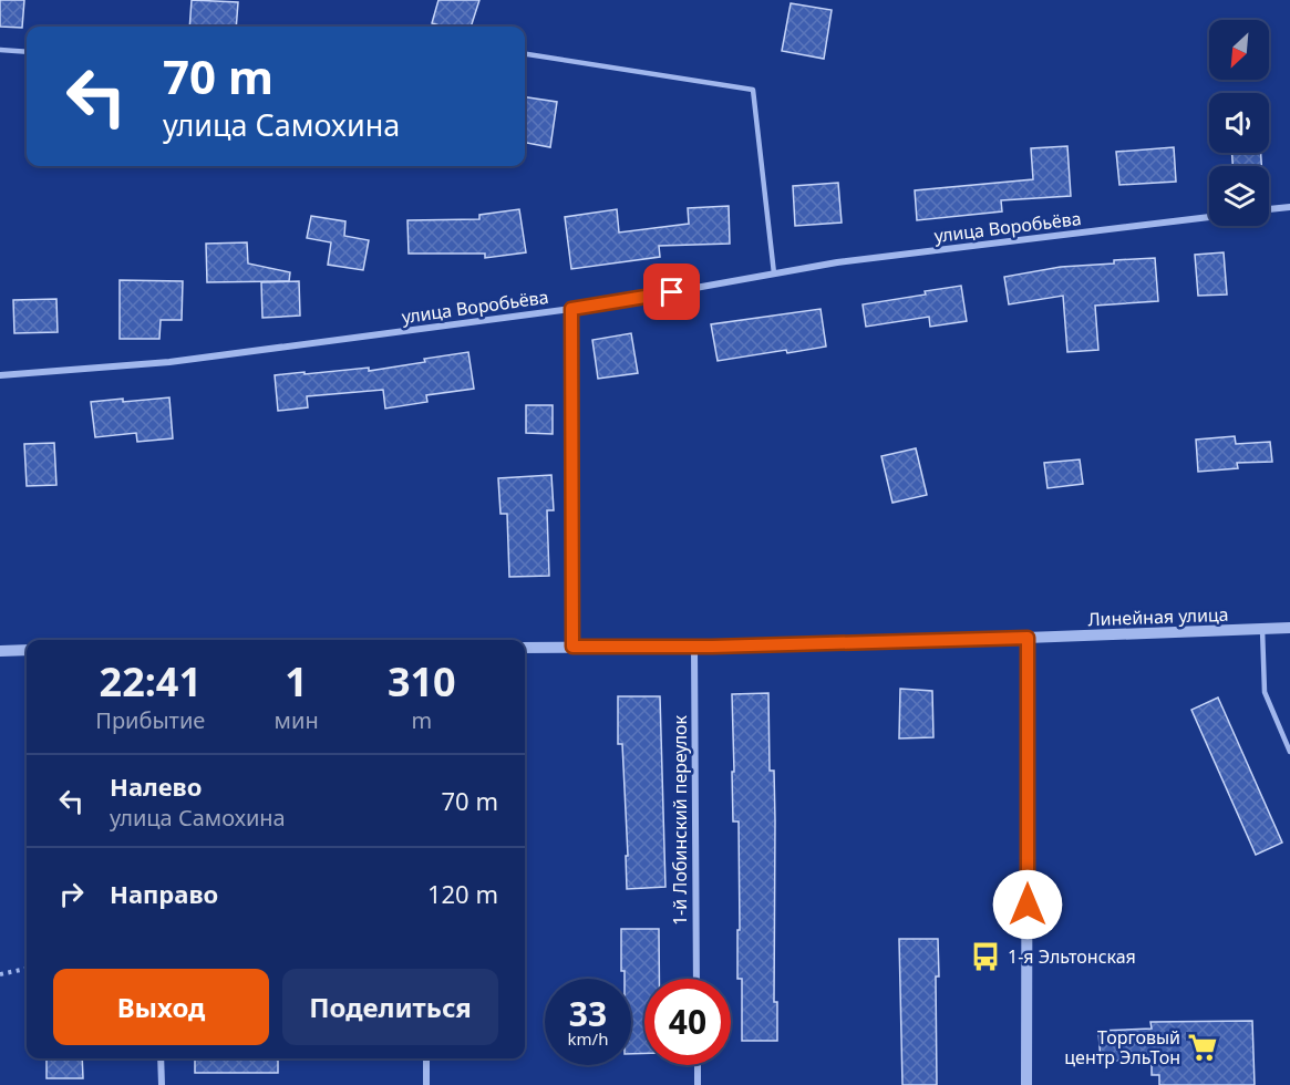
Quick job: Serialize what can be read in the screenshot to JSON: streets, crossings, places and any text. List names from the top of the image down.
{
  "streets": {
    "street": ["улица Воробьёва", "Линейная улица", "1-й Лобинский переулок"]
  },
  "crossings": [
    ["Линейная улица", "1-й Лобинский переулок"]
  ],
  "places": {
    "bus stop": ["1-я Эльтонская"],
    "supermarket": ["Торговый центр ЭльТон"]
  },
  "north": "bottom left",
  "page": {
    "turn": ["70 m", "улица Самохина"],
    "eta": [
      "22:41",
      "Прибытие",
      "1",
      "мин",
      "310",
      "m"
    ],
    "list": [
      {
        "name": "Налево",
        "note": "улица Самохина",
        "value": "70 m"
      },
      {
        "name": "Направо",
        "value": "120 m"
      }
    ],
    "buttons": ["Выход", "Поделиться"],
    "speed": "33 km/h",
    "limit": "40"
  }
}
